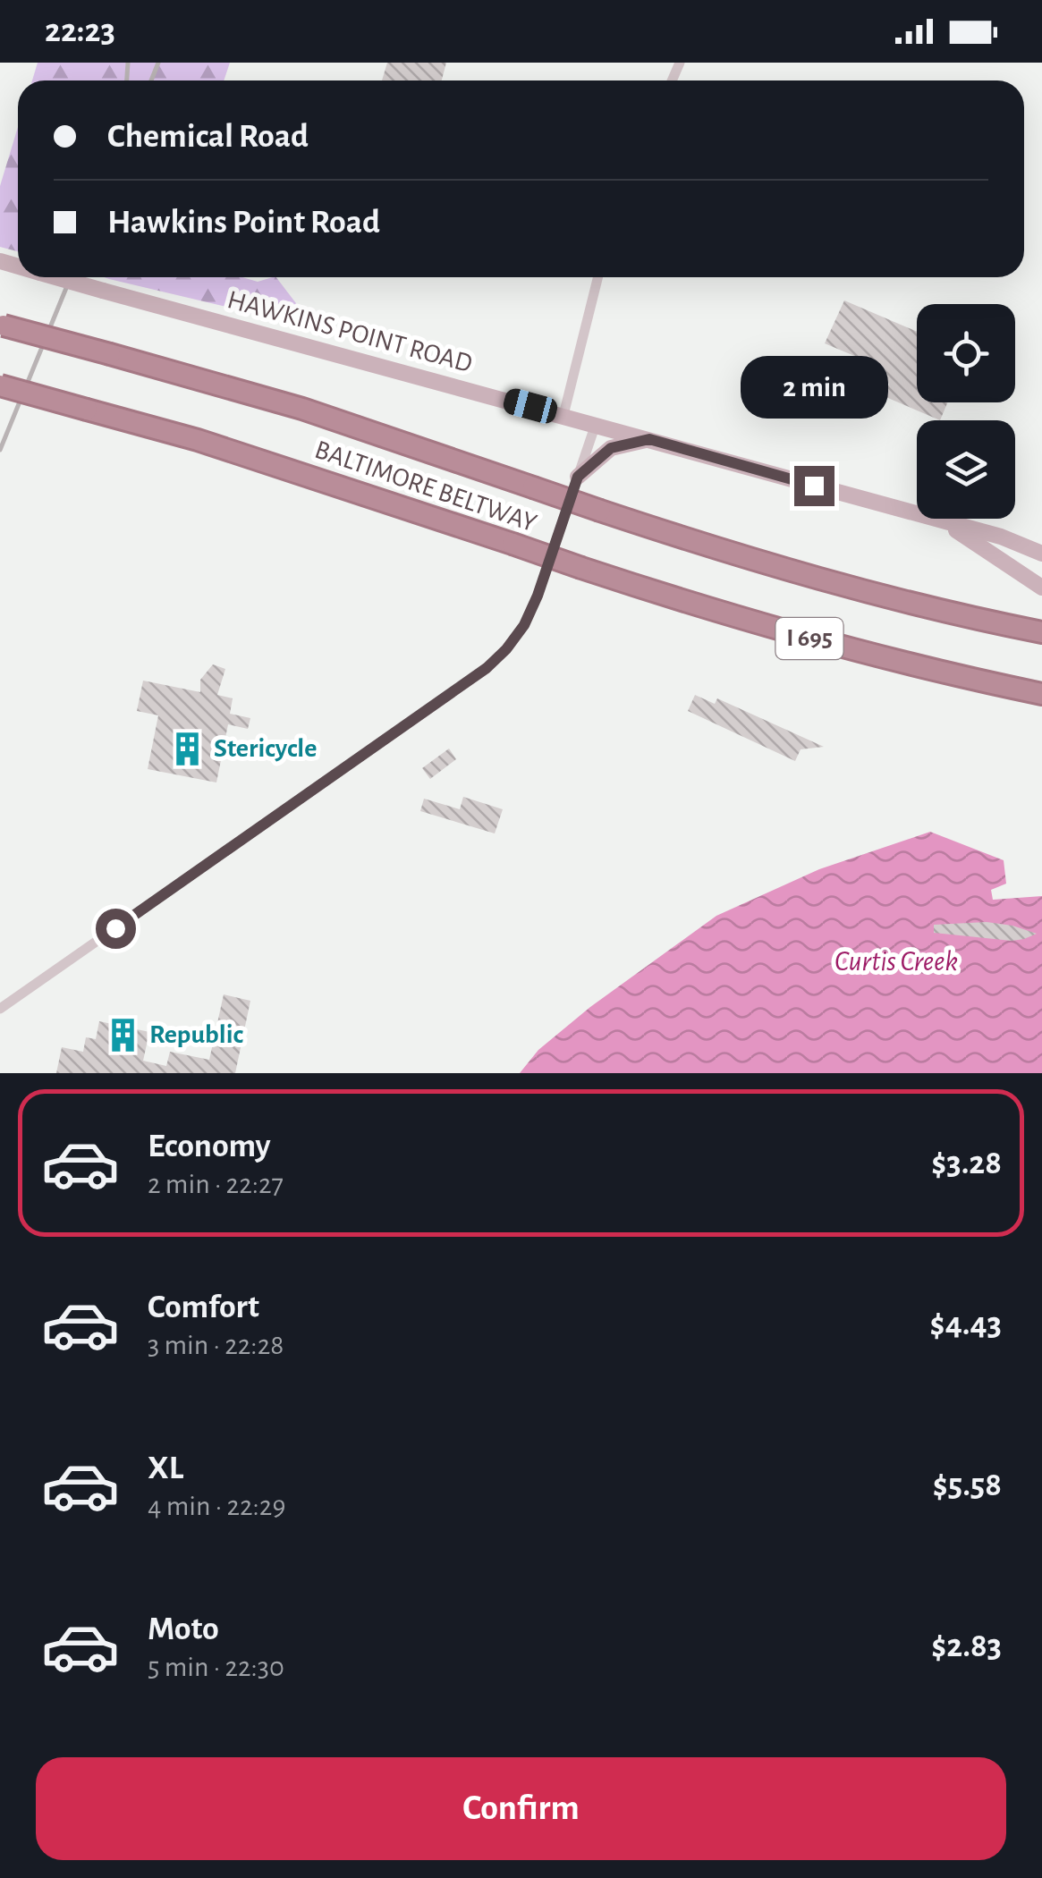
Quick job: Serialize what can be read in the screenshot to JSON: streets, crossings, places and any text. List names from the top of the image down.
{
  "streets": {
    "highway": ["BALTIMORE BELTWAY", "I 695"],
    "main road": ["HAWKINS POINT ROAD"]
  },
  "water": ["Curtis Creek"],
  "places": {
    "building": ["Stericycle", "Republic"]
  },
  "page": {
    "status": "22:23",
    "banner": ["Chemical Road", "Hawkins Point Road"],
    "bubble": "2 min",
    "list": [
      {
        "name": "Economy",
        "note": "2 min · 22:27",
        "value": "$3.28"
      },
      {
        "name": "Comfort",
        "note": "3 min · 22:28",
        "value": "$4.43"
      },
      {
        "name": "XL",
        "note": "4 min · 22:29",
        "value": "$5.58"
      },
      {
        "name": "Moto",
        "note": "5 min · 22:30",
        "value": "$2.83"
      }
    ],
    "buttons": "Confirm"
  }
}
